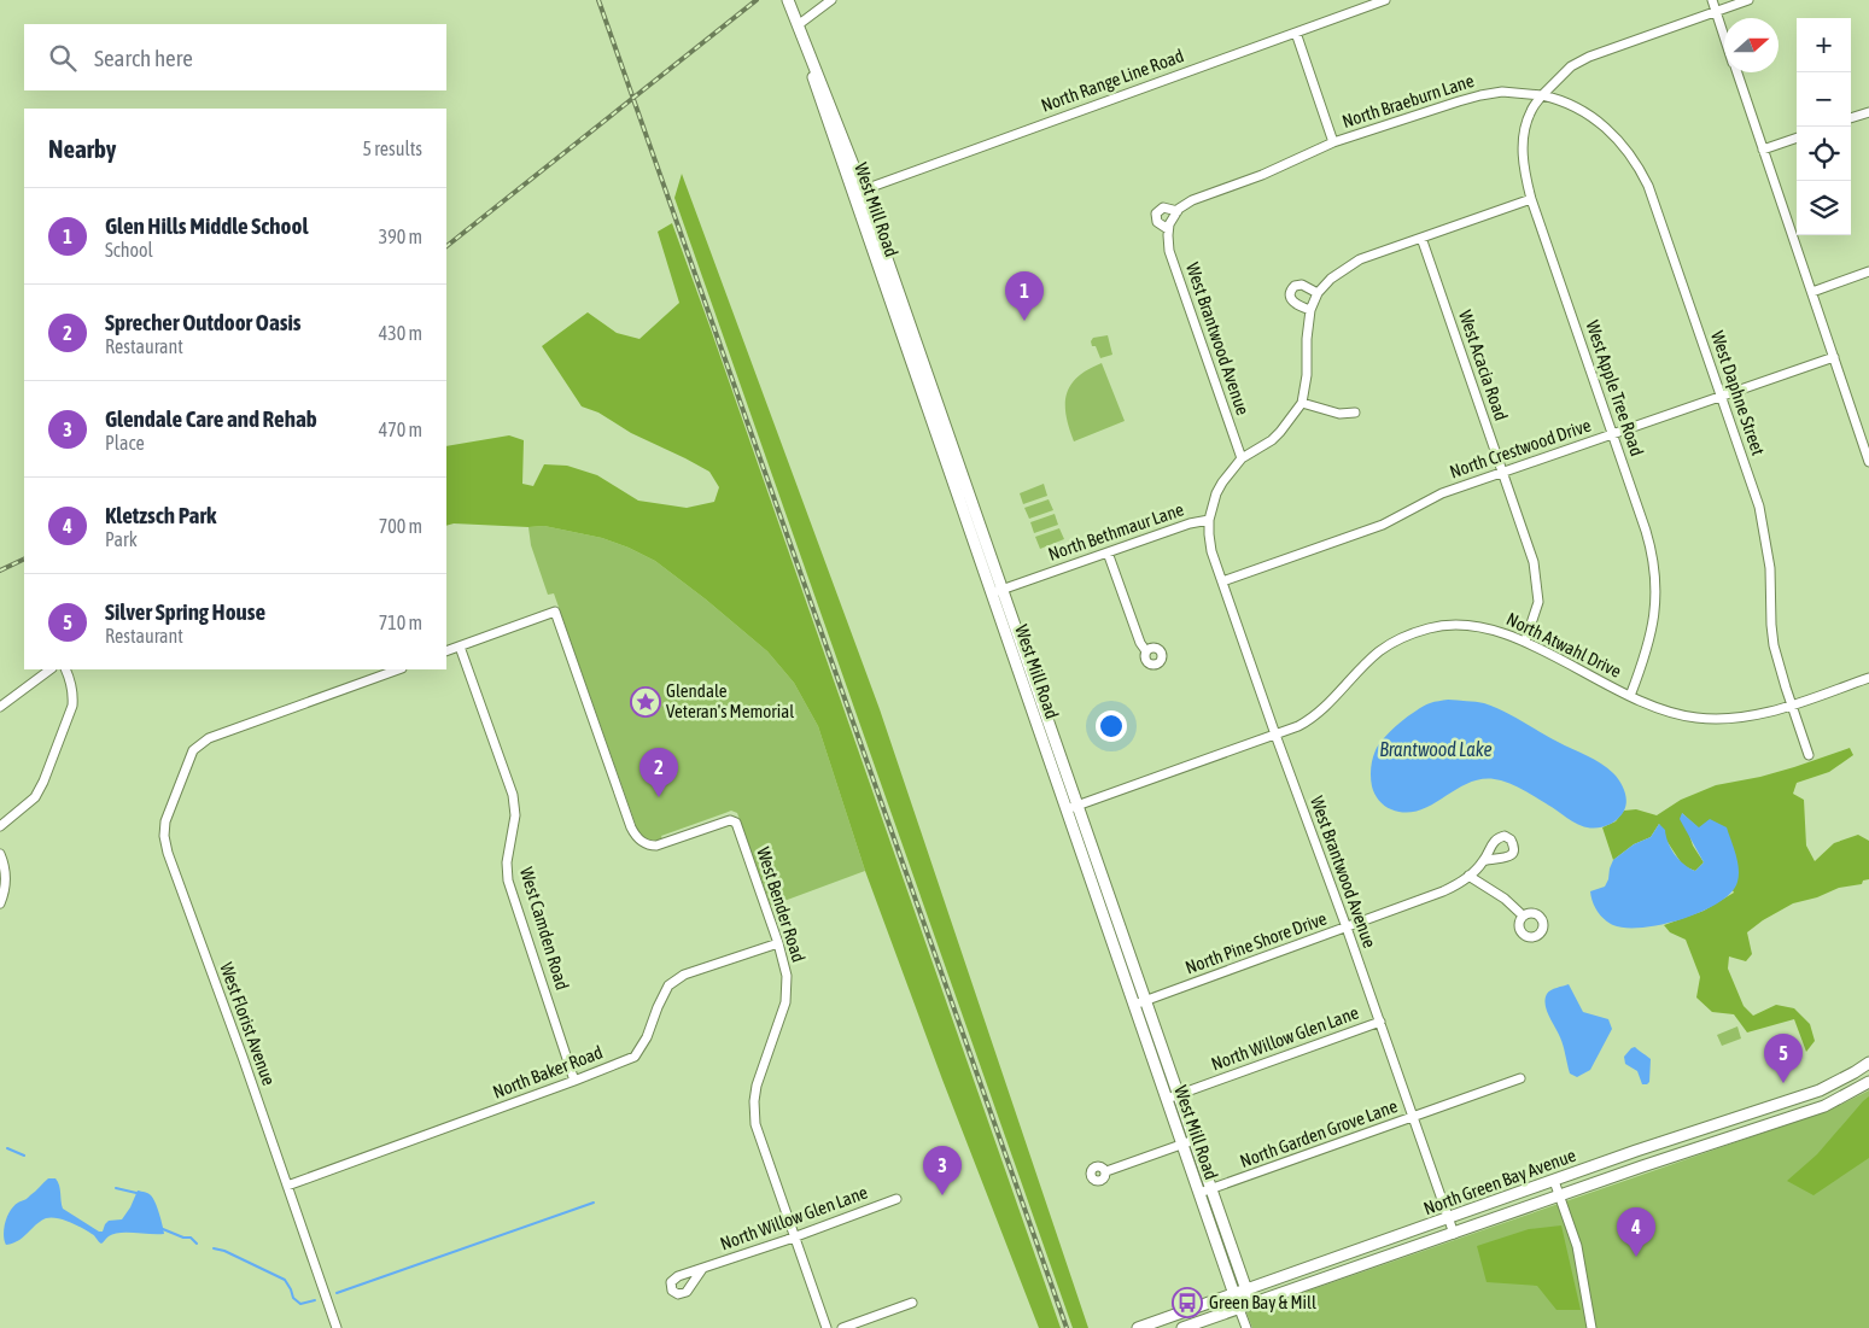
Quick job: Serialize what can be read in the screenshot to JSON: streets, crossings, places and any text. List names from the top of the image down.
{
  "streets": {
    "main road": ["West Mill Road", "North Green Bay Avenue"],
    "street": [
      "North Range Line Road",
      "North Braeburn Lane",
      "West Brantwood Avenue",
      "West Acacia Road",
      "West Apple Tree Road",
      "West Daphne Street",
      "North Crestwood Drive",
      "North Bethmaur Lane",
      "North Atwahl Drive",
      "West Bender Road",
      "West Camden Road",
      "North Pine Shore Drive",
      "West Florist Avenue",
      "North Willow Glen Lane",
      "North Baker Road",
      "North Garden Grove Lane"
    ]
  },
  "crossings": [
    ["North Range Line Road", "West Mill Road"],
    ["North Braeburn Lane", "West Brantwood Avenue"],
    ["North Braeburn Lane", "West Apple Tree Road"],
    ["North Braeburn Lane", "West Daphne Street"],
    ["West Mill Road", "North Bethmaur Lane"],
    ["West Mill Road", "North Atwahl Drive"],
    ["West Mill Road", "North Pine Shore Drive"],
    ["West Mill Road", "North Willow Glen Lane"],
    ["West Mill Road", "North Garden Grove Lane"],
    ["West Mill Road", "North Green Bay Avenue"],
    ["West Brantwood Avenue", "North Crestwood Drive"],
    ["West Brantwood Avenue", "North Bethmaur Lane"],
    ["West Brantwood Avenue", "North Atwahl Drive"],
    ["West Brantwood Avenue", "North Pine Shore Drive"],
    ["West Brantwood Avenue", "North Willow Glen Lane"],
    ["West Brantwood Avenue", "North Garden Grove Lane"],
    ["West Brantwood Avenue", "North Green Bay Avenue"],
    ["West Acacia Road", "North Crestwood Drive"],
    ["West Acacia Road", "North Bethmaur Lane"],
    ["West Acacia Road", "North Atwahl Drive"],
    ["West Apple Tree Road", "West Daphne Street"],
    ["West Apple Tree Road", "North Crestwood Drive"],
    ["West Apple Tree Road", "North Bethmaur Lane"],
    ["West Apple Tree Road", "North Atwahl Drive"],
    ["West Daphne Street", "North Crestwood Drive"],
    ["West Daphne Street", "North Atwahl Drive"],
    ["West Bender Road", "West Camden Road"],
    ["West Bender Road", "North Willow Glen Lane"],
    ["West Bender Road", "North Baker Road"],
    ["West Camden Road", "North Baker Road"],
    ["West Florist Avenue", "North Baker Road"]
  ],
  "water": ["Brantwood Lake"],
  "places": {
    "place": ["Glendale Veteran's Memorial"],
    "bus stop": ["Green Bay & Mill"]
  },
  "north": "right",
  "page": {
    "map_buttons": ["+", "−"],
    "search": "Search here",
    "heading": ["Nearby", "5 results"],
    "list": [
      {
        "mark": "1",
        "name": "Glen Hills Middle School",
        "note": "School",
        "value": "390 m"
      },
      {
        "mark": "2",
        "name": "Sprecher Outdoor Oasis",
        "note": "Restaurant",
        "value": "430 m"
      },
      {
        "mark": "3",
        "name": "Glendale Care and Rehab",
        "note": "Place",
        "value": "470 m"
      },
      {
        "mark": "4",
        "name": "Kletzsch Park",
        "note": "Park",
        "value": "700 m"
      },
      {
        "mark": "5",
        "name": "Silver Spring House",
        "note": "Restaurant",
        "value": "710 m"
      }
    ],
    "pins": [
      "1",
      "2",
      "5",
      "3",
      "4"
    ]
  }
}
